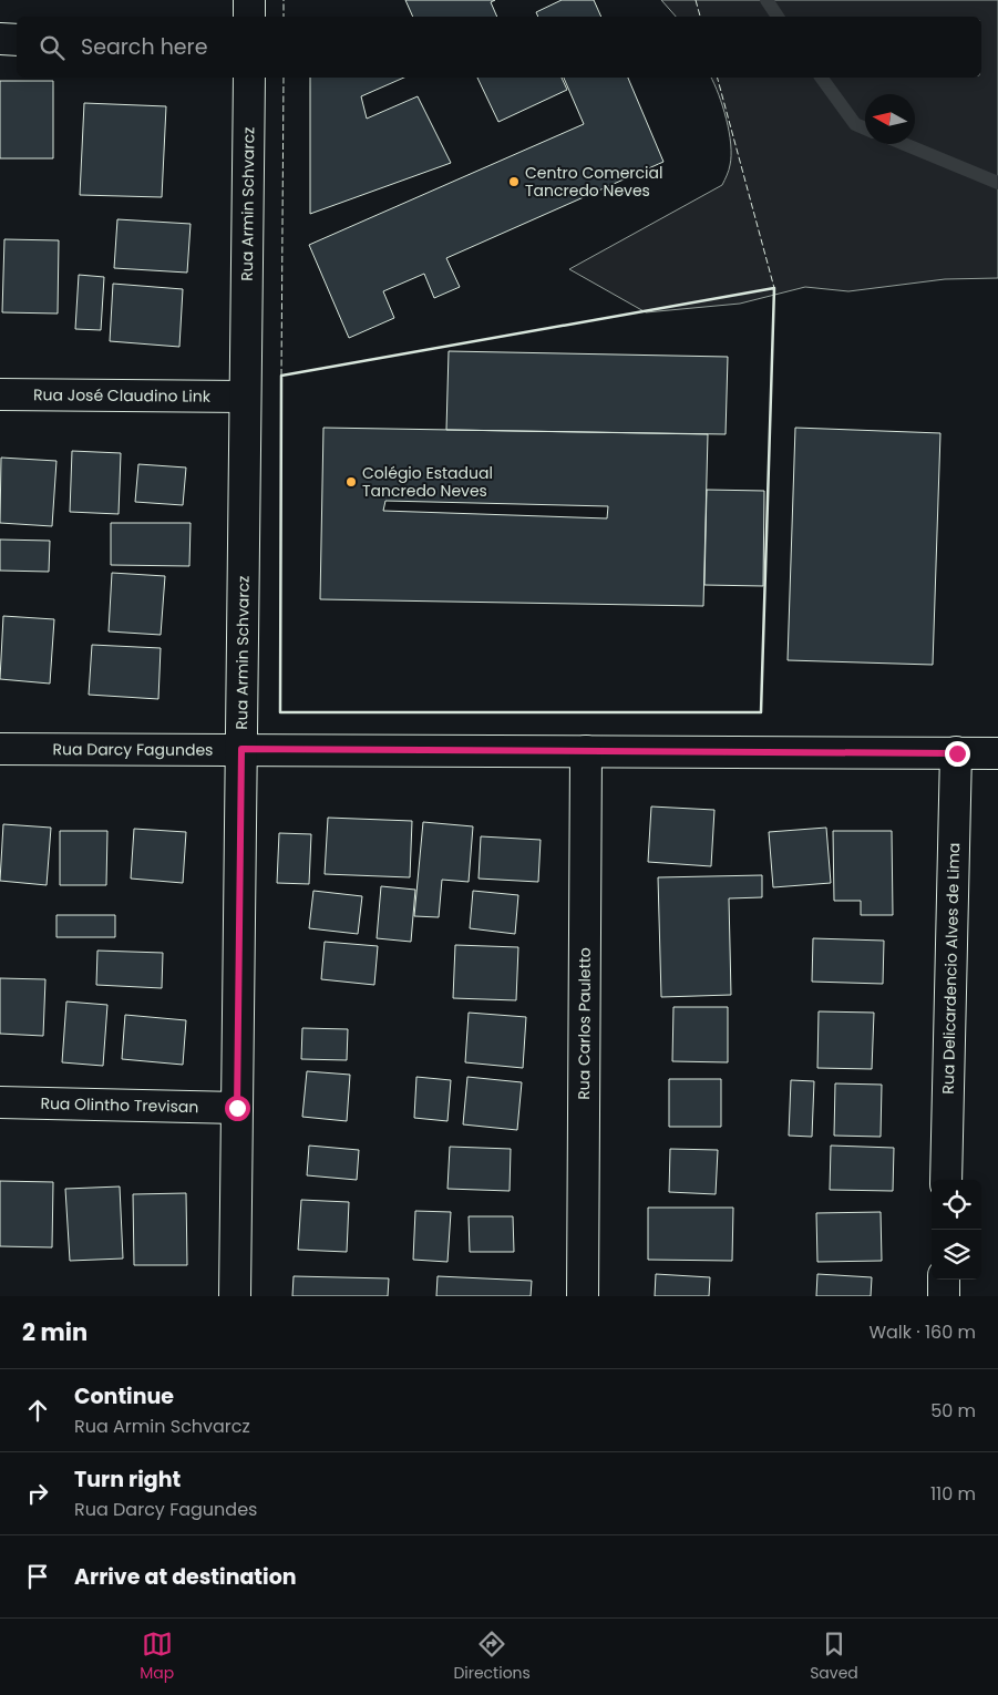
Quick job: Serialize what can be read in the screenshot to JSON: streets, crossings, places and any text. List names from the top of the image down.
{
  "streets": {
    "street": [
      "Rua Armin Schvarcz",
      "Rua José Claudino Link",
      "Rua Darcy Fagundes",
      "Rua Delicardencio Alves de Lima",
      "Rua Carlos Pauletto",
      "Rua Olintho Trevisan"
    ]
  },
  "crossings": [
    ["Rua Armin Schvarcz", "Rua José Claudino Link"],
    ["Rua Armin Schvarcz", "Rua Darcy Fagundes"],
    ["Rua Armin Schvarcz", "Rua Olintho Trevisan"],
    ["Rua Darcy Fagundes", "Rua Delicardencio Alves de Lima"],
    ["Rua Darcy Fagundes", "Rua Carlos Pauletto"]
  ],
  "places": ["Centro Comercial Tancredo Neves", "Colégio Estadual Tancredo Neves"],
  "north": "left",
  "page": {
    "search": "Search here",
    "heading": ["2 min", "Walk · 160 m"],
    "list": [
      ["Continue", "Rua Armin Schvarcz", "50 m"],
      ["Turn right", "Rua Darcy Fagundes", "110 m"],
      "Arrive at destination"
    ],
    "nav": ["Map", "Directions", "Saved"]
  }
}
